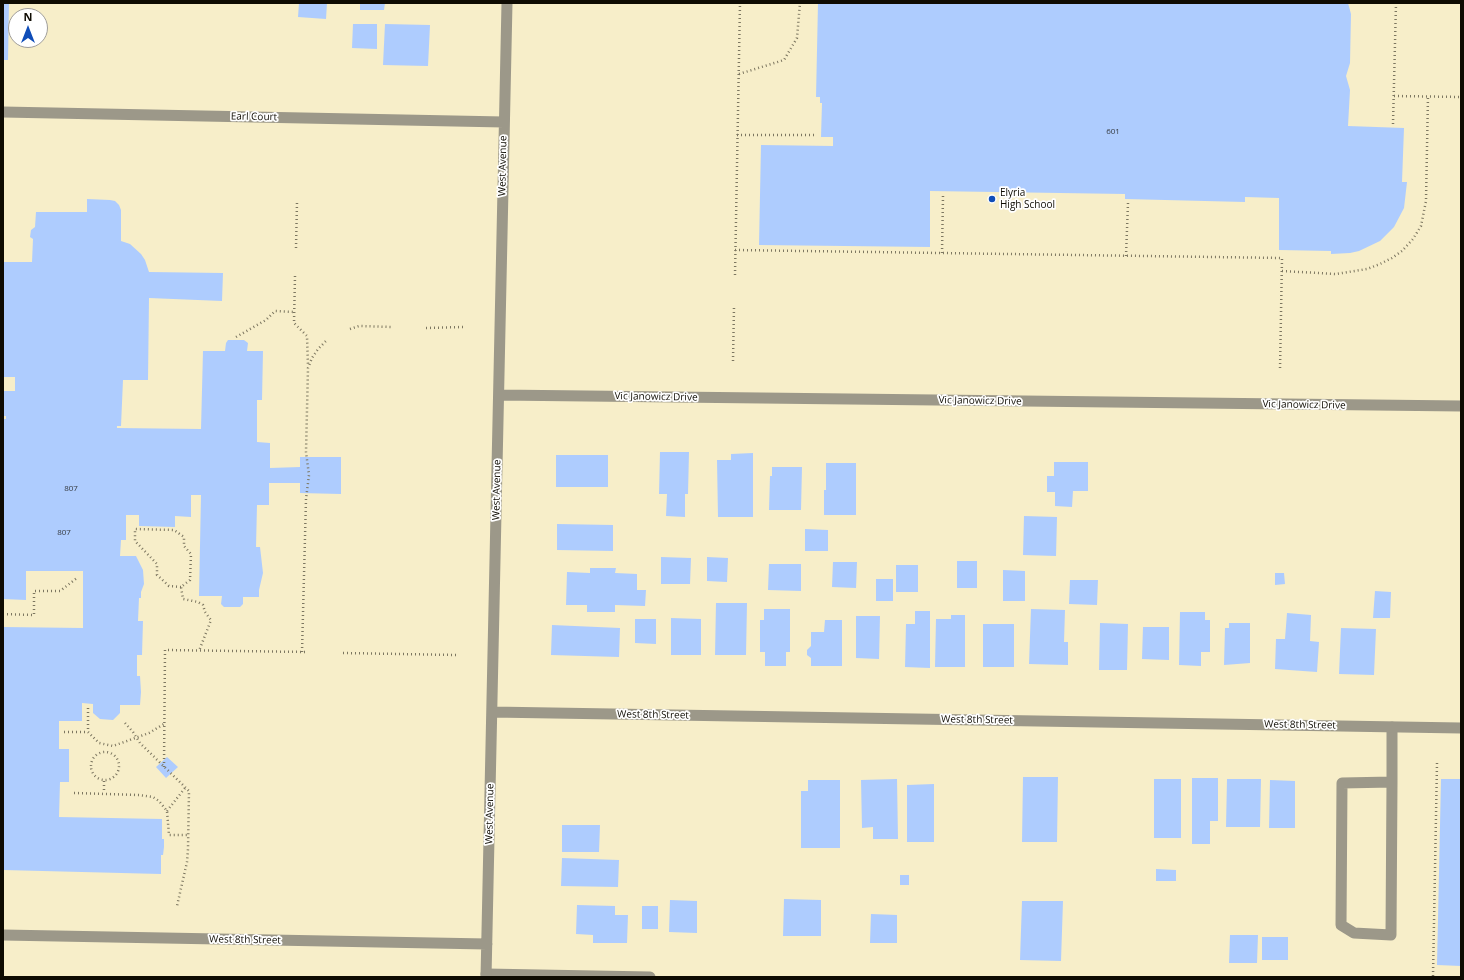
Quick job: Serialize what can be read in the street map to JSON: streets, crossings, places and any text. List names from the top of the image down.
{
  "streets": {
    "street": [
      "Earl Court",
      "West Avenue",
      "Vic Janowicz Drive",
      "West 8th Street"
    ]
  },
  "crossings": [
    ["Earl Court", "West Avenue"],
    ["West Avenue", "Vic Janowicz Drive"],
    ["West Avenue", "West 8th Street"]
  ],
  "places": ["Elyria High School"],
  "house_numbers": ["601", "807", "807"],
  "north": "top"
}
